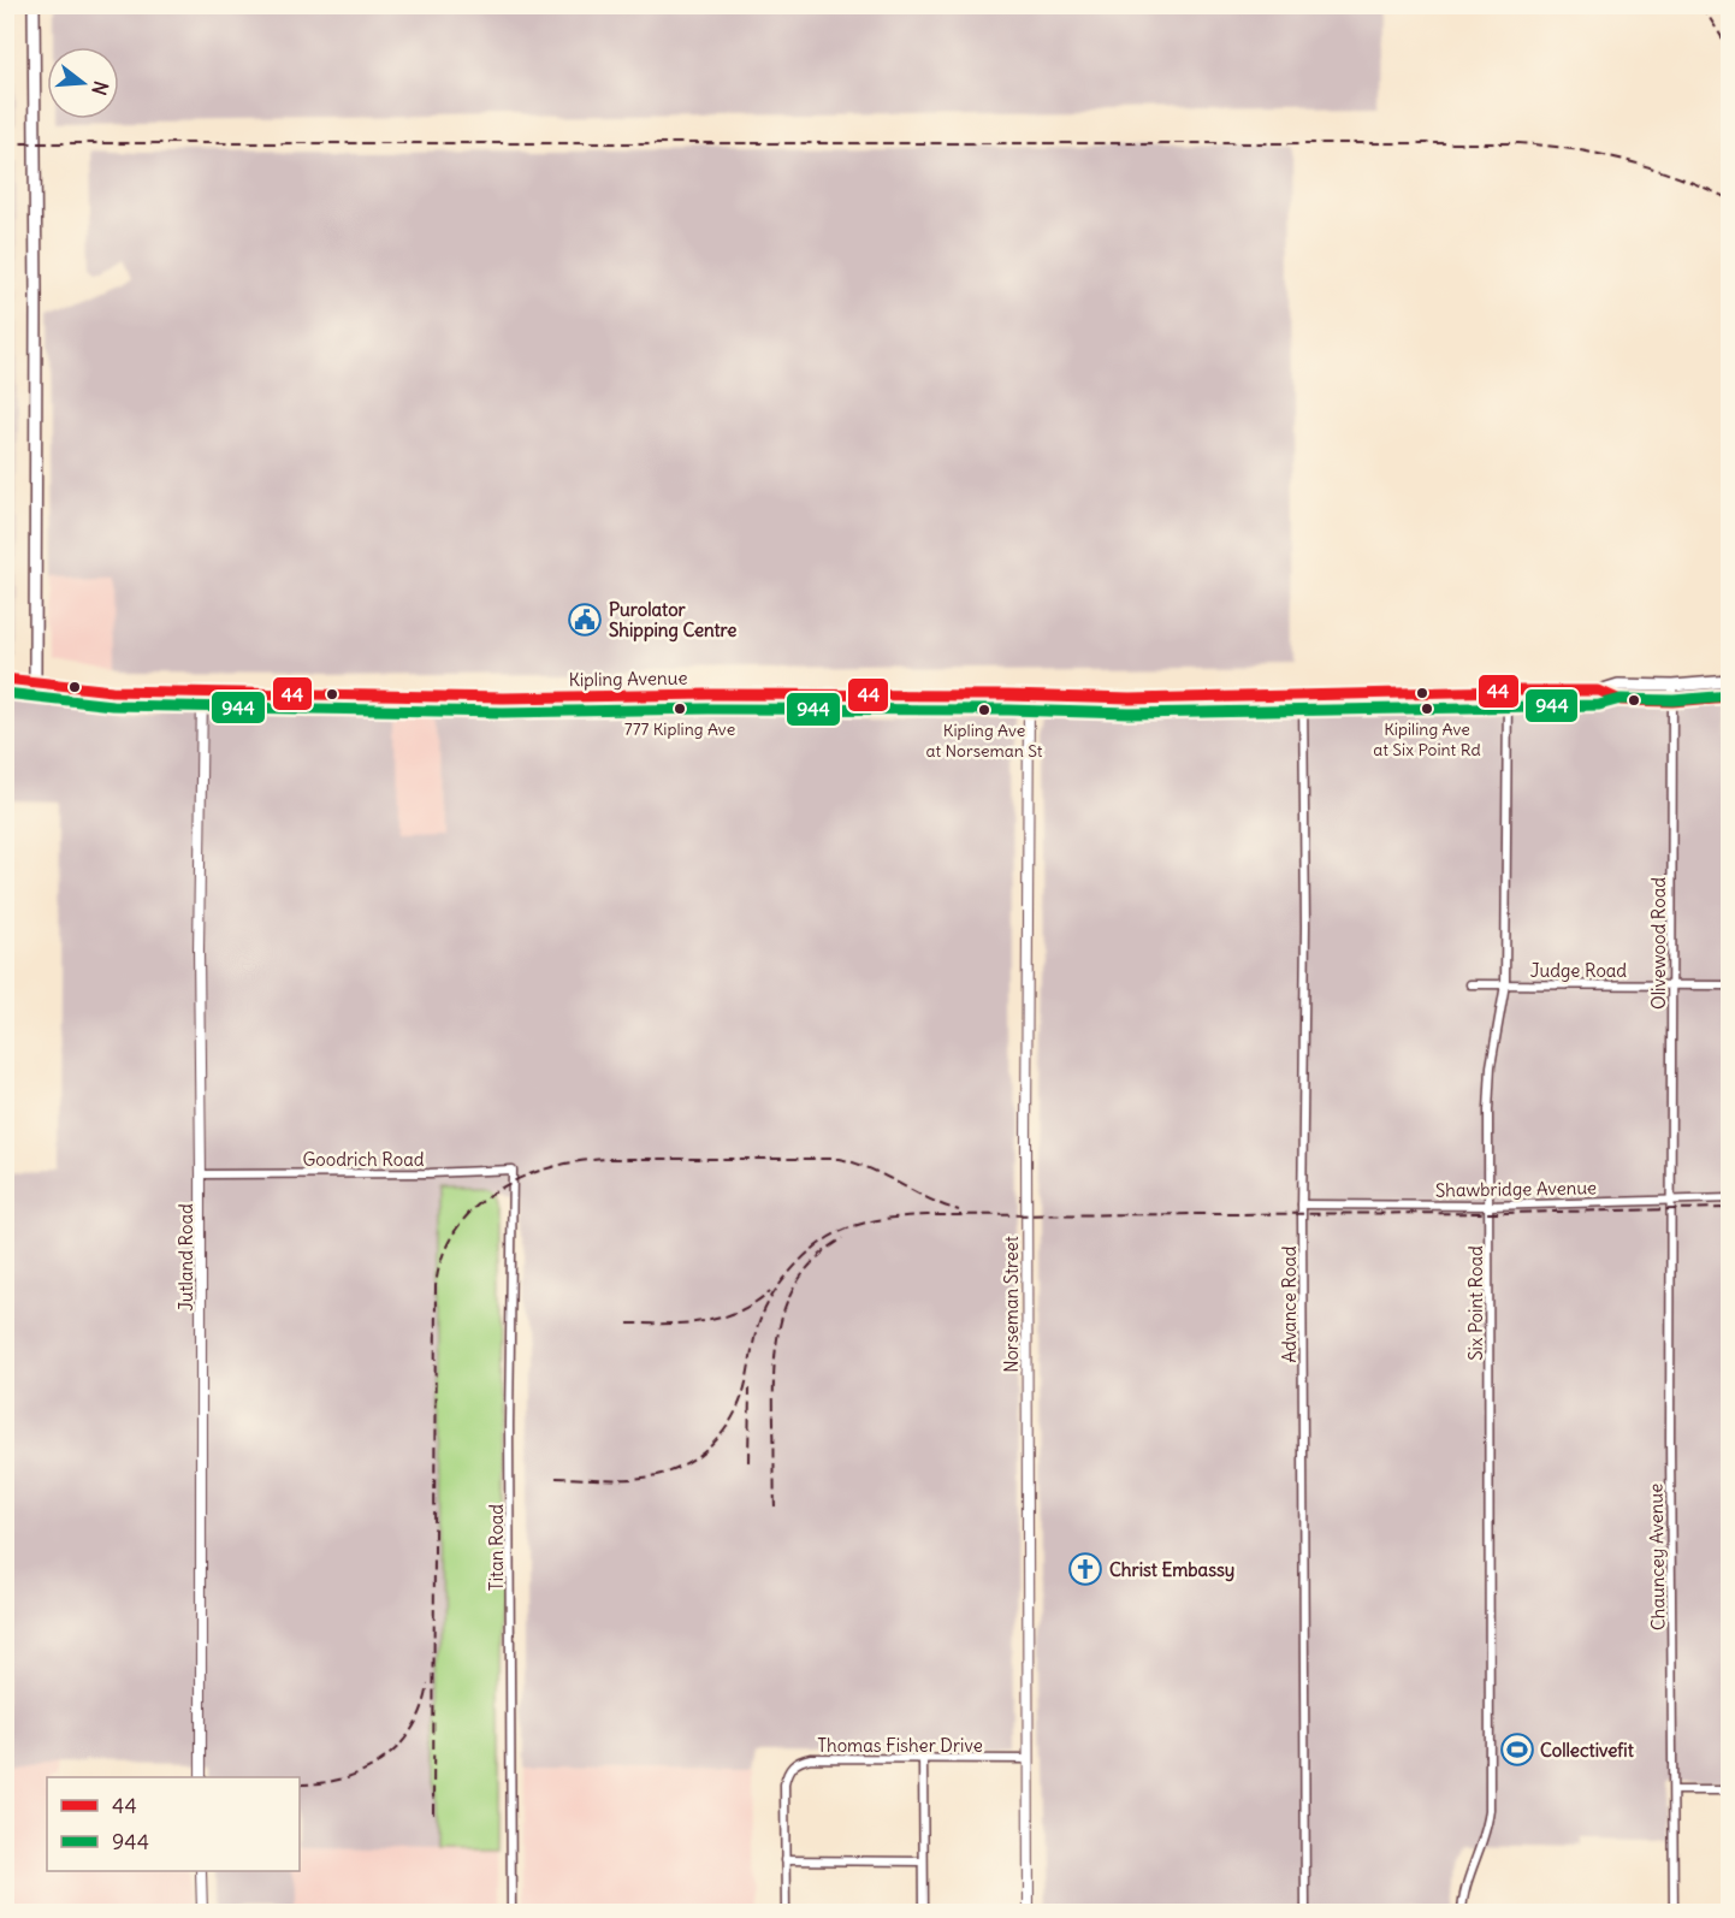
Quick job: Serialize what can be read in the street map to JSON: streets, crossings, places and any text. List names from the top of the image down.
{
  "streets": {
    "main road": ["Kipling Avenue"],
    "street": [
      "Olivewood Road",
      "Judge Road",
      "Goodrich Road",
      "Shawbridge Avenue",
      "Jutland Road",
      "Six Point Road",
      "Norseman Street",
      "Advance Road",
      "Titan Road",
      "Chauncey Avenue",
      "Thomas Fisher Drive"
    ]
  },
  "crossings": [
    ["Kipling Avenue", "Olivewood Road"],
    ["Kipling Avenue", "Jutland Road"],
    ["Kipling Avenue", "Six Point Road"],
    ["Kipling Avenue", "Norseman Street"],
    ["Kipling Avenue", "Advance Road"],
    ["Olivewood Road", "Judge Road"],
    ["Olivewood Road", "Shawbridge Avenue"],
    ["Olivewood Road", "Chauncey Avenue"],
    ["Judge Road", "Six Point Road"],
    ["Goodrich Road", "Jutland Road"],
    ["Goodrich Road", "Titan Road"],
    ["Shawbridge Avenue", "Six Point Road"],
    ["Shawbridge Avenue", "Advance Road"],
    ["Shawbridge Avenue", "Chauncey Avenue"],
    ["Norseman Street", "Thomas Fisher Drive"]
  ],
  "places": {
    "public building": ["Purolator Shipping Centre"],
    "other": ["777 Kipling Ave", "Kipiling Ave at Six Point Rd", "Kipling Ave at Norseman St"],
    "church": ["Christ Embassy"],
    "sports": ["Collectivefit"]
  },
  "lines": ["transit line 44", "transit line 944"],
  "legend": ["44", "944"],
  "north": "right"
}
